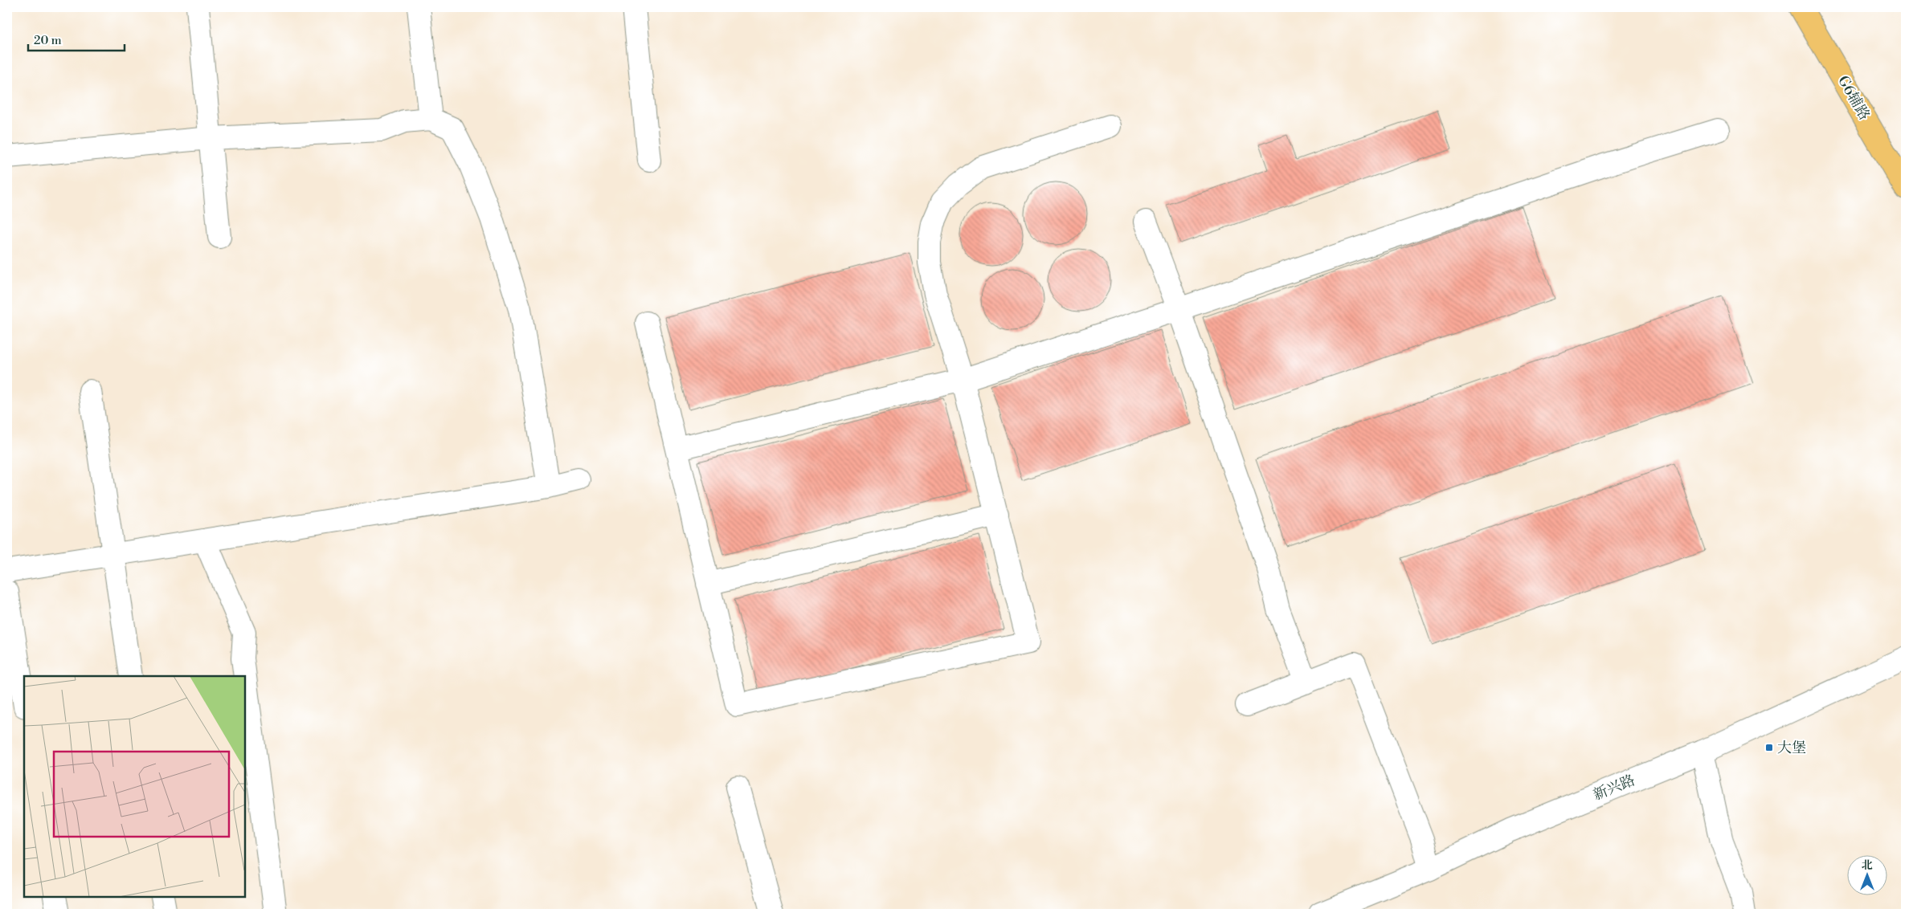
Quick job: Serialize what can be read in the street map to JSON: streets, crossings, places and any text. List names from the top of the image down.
{
  "streets": {
    "main road": ["G6辅路"],
    "street": ["新兴路"]
  },
  "places": {
    "transit": ["大堡"]
  },
  "scale_bar": "20 m",
  "north": "top"
}
